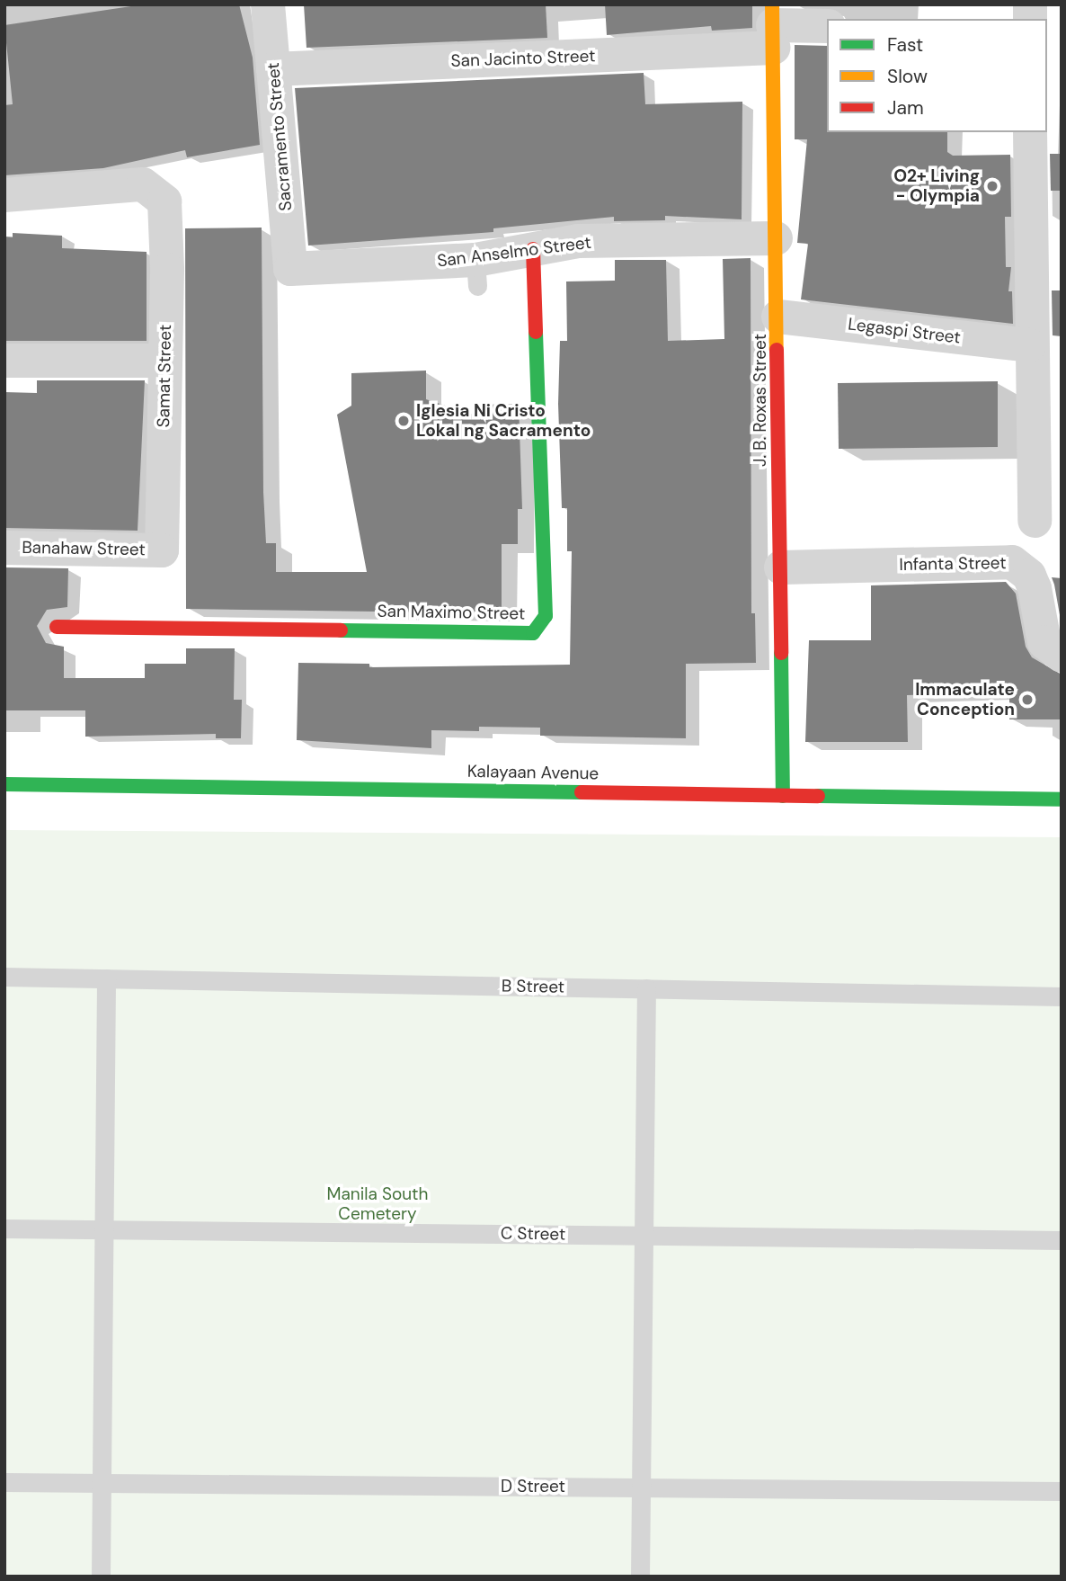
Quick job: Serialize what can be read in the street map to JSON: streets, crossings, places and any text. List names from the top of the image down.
{
  "streets": {
    "street": [
      "San Jacinto Street",
      "Sacramento Street",
      "San Anselmo Street",
      "Legaspi Street",
      "Samat Street",
      "J. B. Roxas Street",
      "Banahaw Street",
      "Infanta Street",
      "San Maximo Street",
      "Kalayaan Avenue"
    ],
    "lane": ["B Street", "C Street", "D Street"]
  },
  "crossings": [
    ["San Jacinto Street", "Sacramento Street"],
    ["San Jacinto Street", "J. B. Roxas Street"],
    ["Sacramento Street", "San Anselmo Street"],
    ["San Anselmo Street", "J. B. Roxas Street"],
    ["San Anselmo Street", "San Maximo Street"],
    ["Legaspi Street", "J. B. Roxas Street"],
    ["Samat Street", "Banahaw Street"],
    ["J. B. Roxas Street", "Infanta Street"],
    ["J. B. Roxas Street", "Kalayaan Avenue"]
  ],
  "parks": ["Manila South Cemetery"],
  "places": ["O2+ Living - Olympia", "Iglesia Ni Cristo Lokal ng Sacramento", "Immaculate Conception"],
  "legend": ["Fast", "Slow", "Jam"]
}
